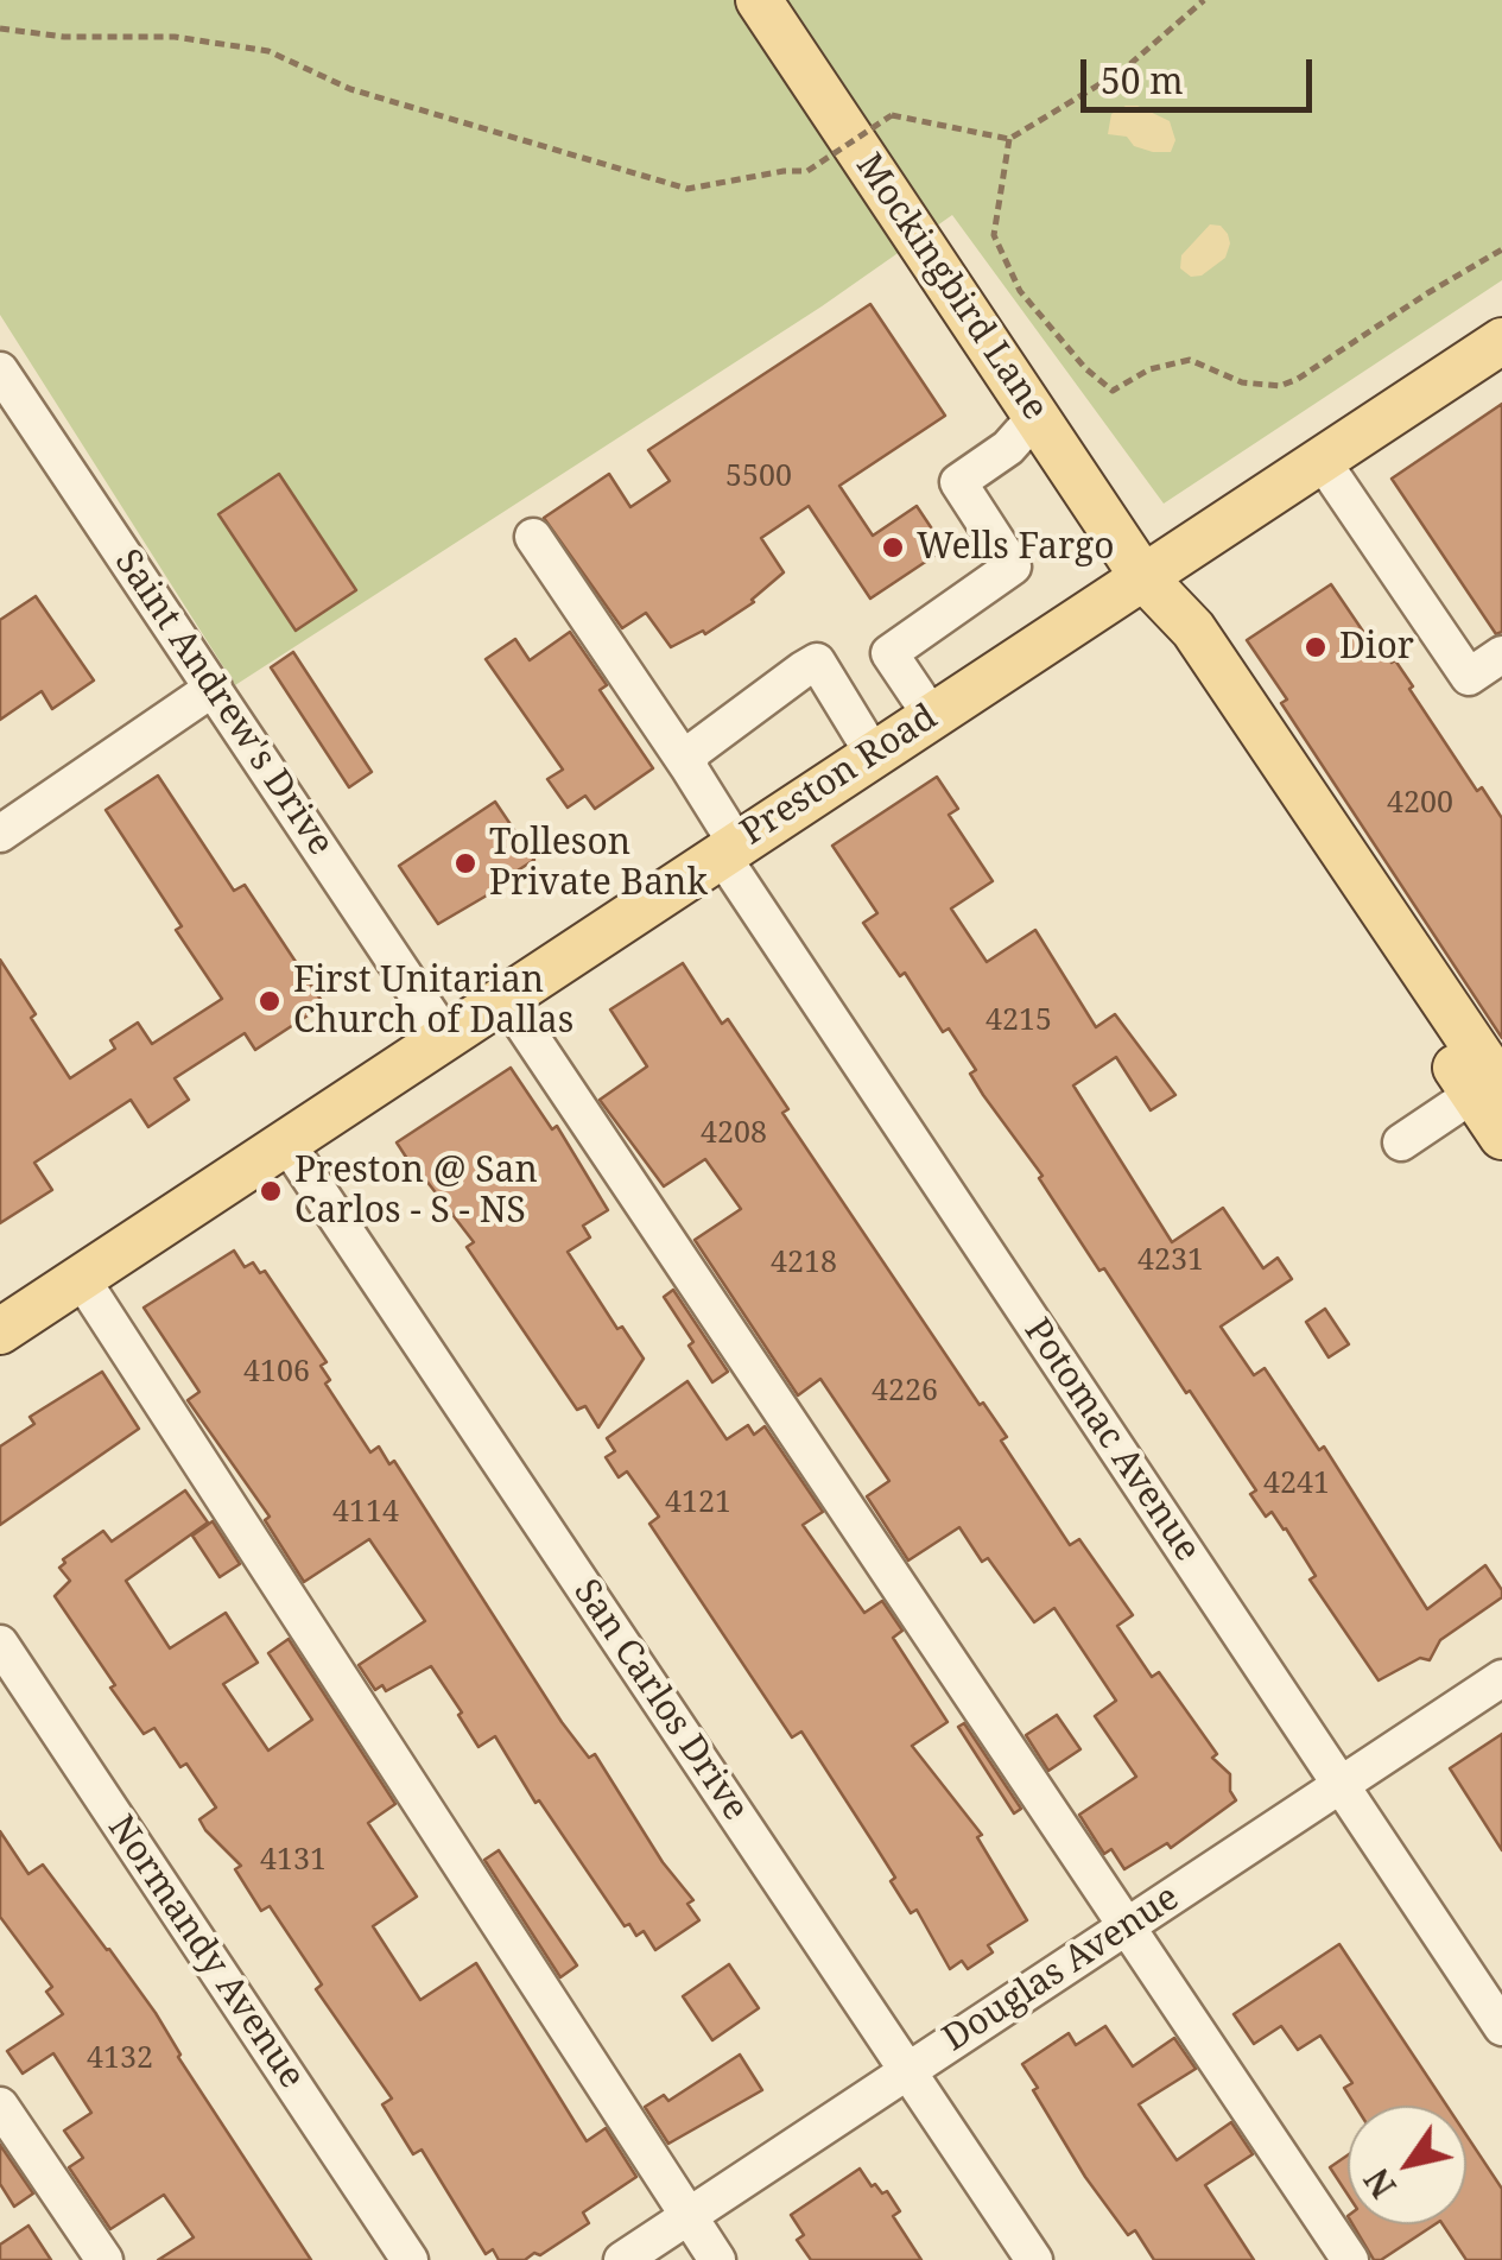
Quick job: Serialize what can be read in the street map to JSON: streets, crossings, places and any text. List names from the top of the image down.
{
  "streets": {
    "main road": ["Mockingbird Lane", "Preston Road"],
    "street": [
      "Saint Andrew's Drive",
      "Potomac Avenue",
      "San Carlos Drive",
      "Normandy Avenue",
      "Douglas Avenue"
    ]
  },
  "crossings": [
    ["Mockingbird Lane", "Preston Road"],
    ["Saint Andrew's Drive", "Preston Road"],
    ["Preston Road", "Potomac Avenue"],
    ["Preston Road", "San Carlos Drive"],
    ["Potomac Avenue", "Douglas Avenue"],
    ["San Carlos Drive", "Douglas Avenue"]
  ],
  "places": [
    "Wells Fargo",
    "Dior",
    "Tolleson Private Bank",
    "First Unitarian Church of Dallas",
    "Preston @ San Carlos - S - NS"
  ],
  "house_numbers": [
    "5500",
    "4200",
    "4215",
    "4208",
    "4231",
    "4218",
    "4106",
    "4226",
    "4241",
    "4121",
    "4114",
    "4131",
    "4132"
  ],
  "scale_bar": "50 m",
  "north": "bottom left"
}
